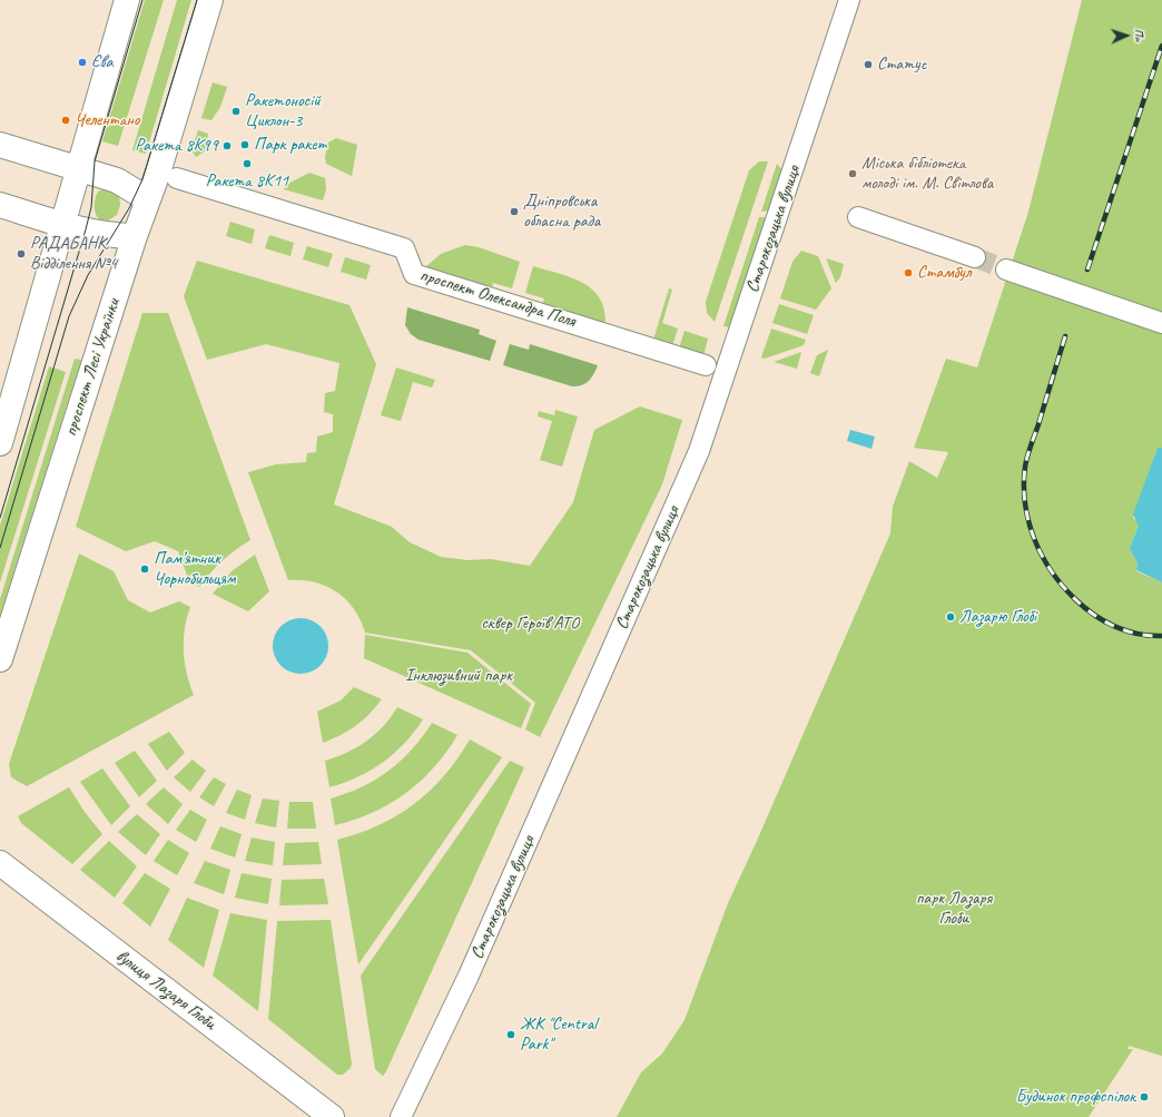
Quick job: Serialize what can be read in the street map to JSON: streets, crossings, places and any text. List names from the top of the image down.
{
  "streets": {
    "main road": ["проспект Лесі Українки", "вулиця Лазаря Глоби"],
    "street": ["Старокозацька вулиця", "проспект Олександра Поля"]
  },
  "parks": ["сквер Героїв АТО", "Інклюзивний парк", "парк Лазаря Глоби"],
  "places": [
    "Єва",
    "Статус",
    "Ракетоносій Циклон-3",
    "Челентано",
    "Парк ракет",
    "Ракета 8К99",
    "Ракета 8К11",
    "Міська бібліотека молоді ім. М. Світлова",
    "Дніпровська обласна рада",
    "РАДАБАНК, Відділення №4",
    "Стамбул",
    "Пам’ятник Чорнобильцям",
    "Лазарю Глобі",
    "ЖК \"Central Park\"",
    "Будинок профспілок"
  ],
  "north": "right"
}
